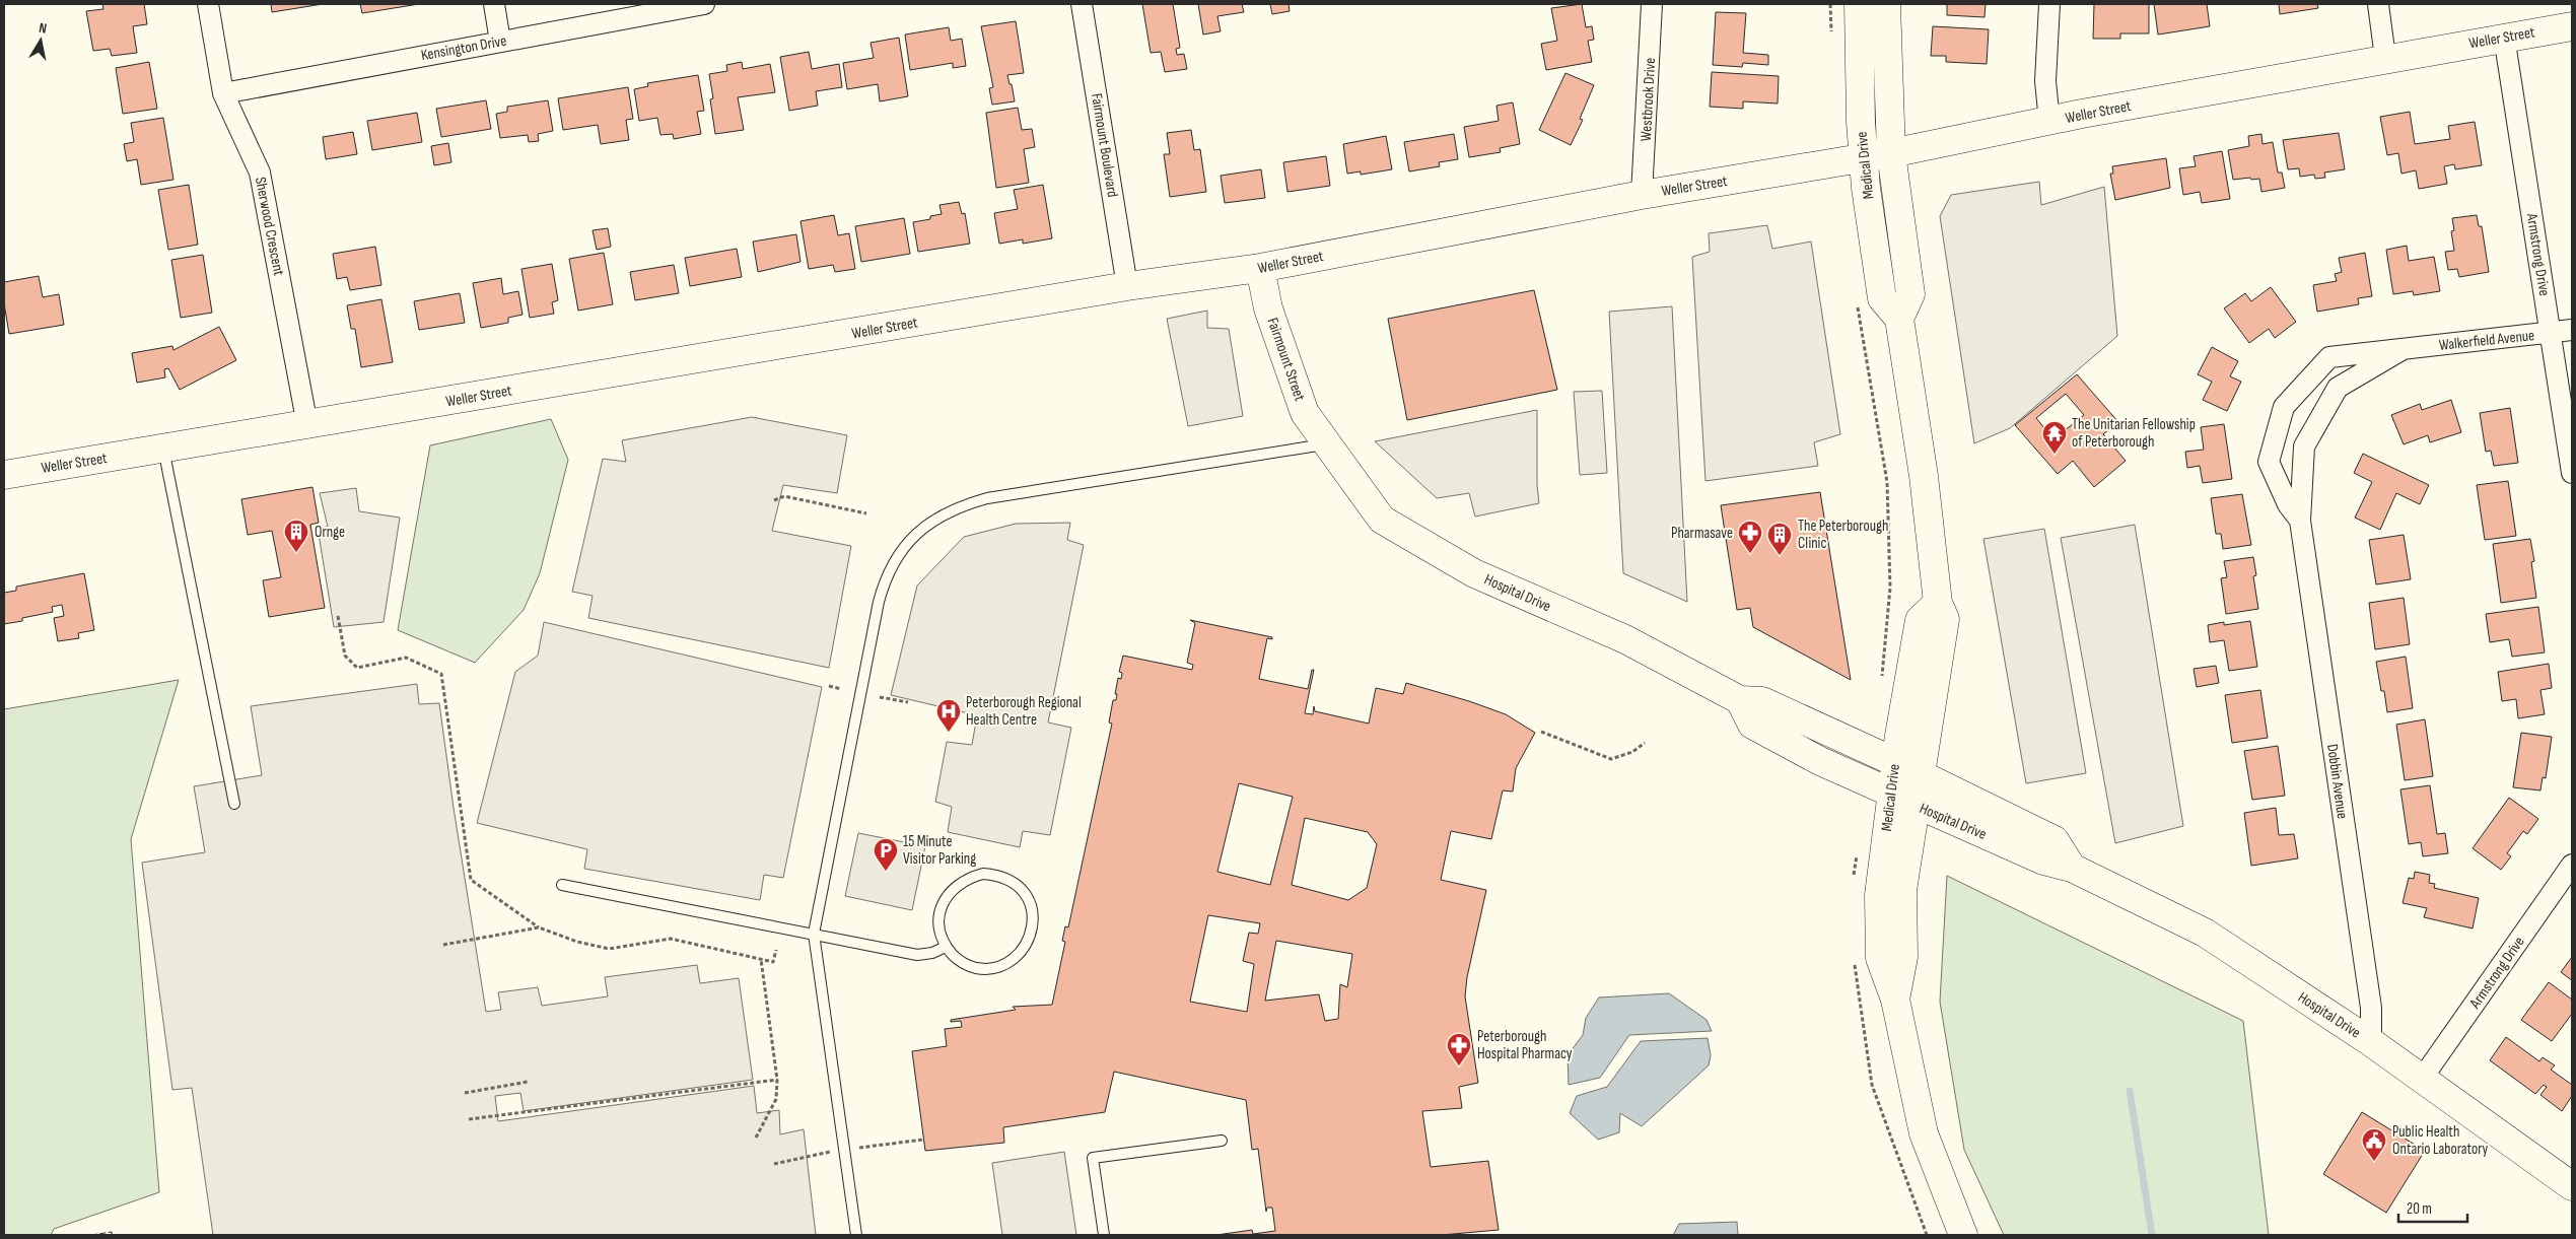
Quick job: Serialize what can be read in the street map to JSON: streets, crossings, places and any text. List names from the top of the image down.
{
  "streets": {
    "street": [
      "Weller Street",
      "Kensington Drive",
      "Westbrook Drive",
      "Fairmount Boulevard",
      "Medical Drive",
      "Sherwood Crescent",
      "Armstrong Drive",
      "Walkerfield Avenue",
      "Fairmount Street",
      "Hospital Drive",
      "Dobbin Avenue"
    ]
  },
  "crossings": [
    ["Weller Street", "Westbrook Drive"],
    ["Weller Street", "Fairmount Boulevard"],
    ["Weller Street", "Medical Drive"],
    ["Weller Street", "Sherwood Crescent"],
    ["Weller Street", "Armstrong Drive"],
    ["Weller Street", "Fairmount Street"],
    ["Kensington Drive", "Sherwood Crescent"],
    ["Medical Drive", "Hospital Drive"],
    ["Armstrong Drive", "Walkerfield Avenue"],
    ["Armstrong Drive", "Hospital Drive"],
    ["Walkerfield Avenue", "Dobbin Avenue"],
    ["Fairmount Street", "Hospital Drive"],
    ["Hospital Drive", "Dobbin Avenue"]
  ],
  "places": {
    "temple": ["The Unitarian Fellowship of Peterborough"],
    "building": ["Ornge", "The Peterborough Clinic"],
    "pharmacy": ["Pharmasave", "Peterborough Hospital Pharmacy"],
    "hospital": ["Peterborough Regional Health Centre"],
    "parking": ["15 Minute Visitor Parking"],
    "public building": ["Public Health Ontario Laboratory"]
  },
  "scale_bar": "20 m",
  "north": "top"
}
